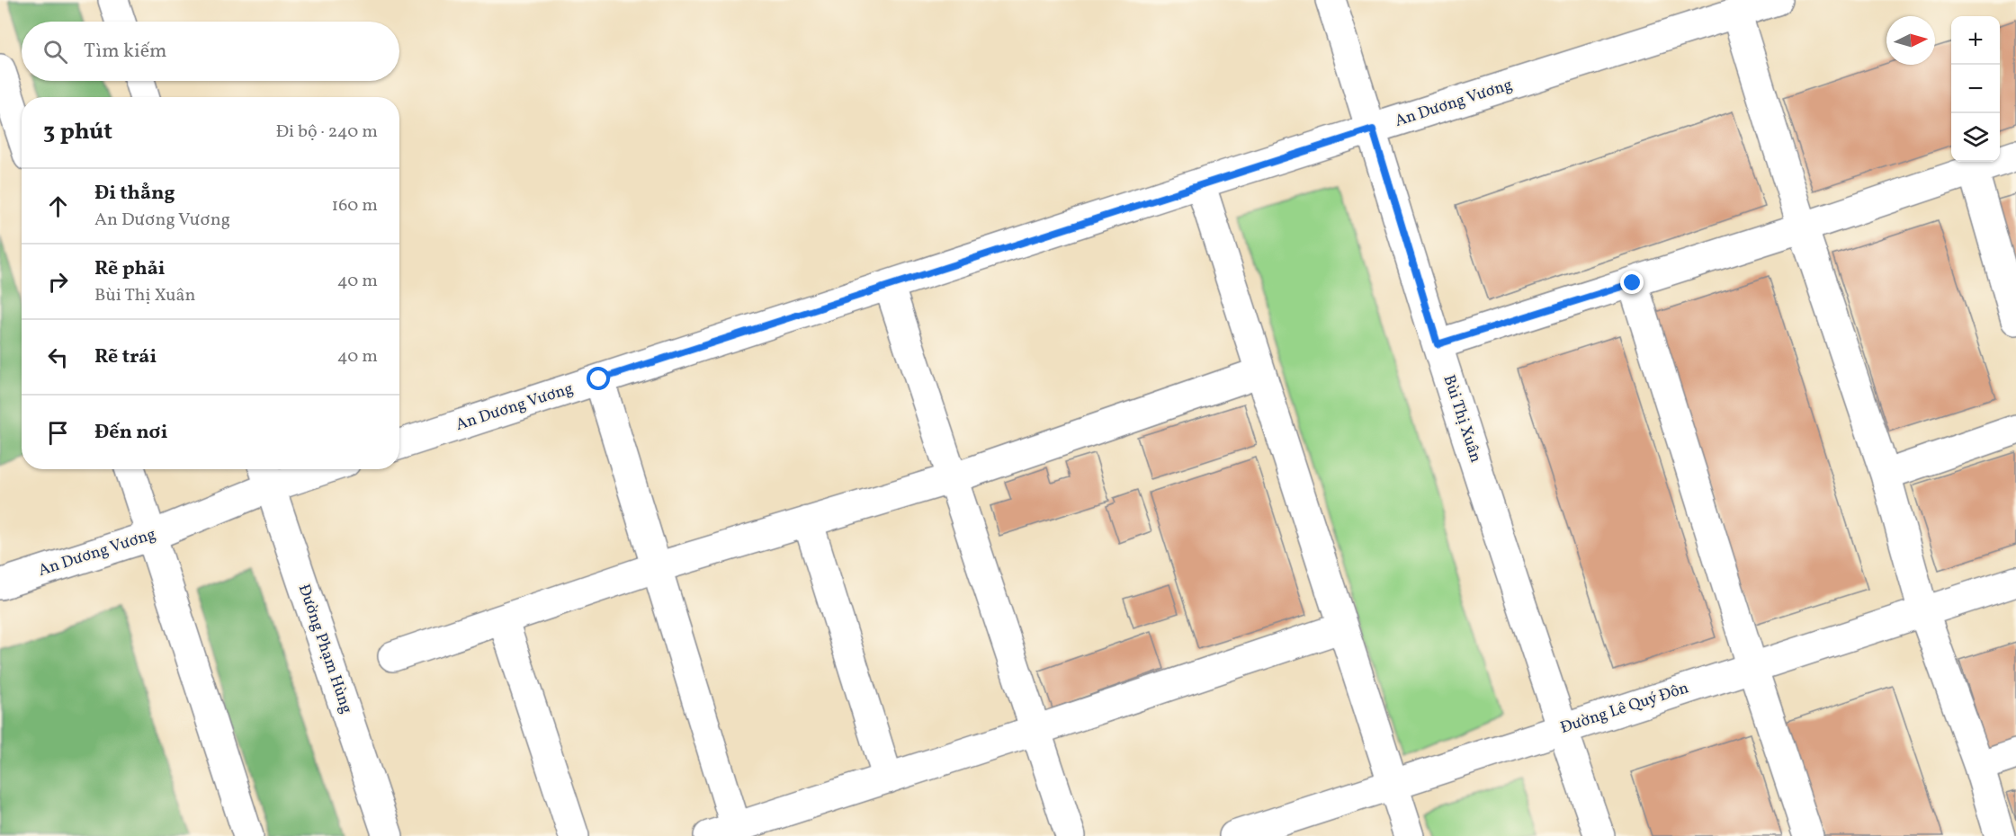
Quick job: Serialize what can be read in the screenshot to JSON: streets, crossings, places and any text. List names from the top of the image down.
{
  "streets": {
    "street": [
      "An Dương Vương",
      "Bùi Thị Xuân",
      "Đường Phạm Hùng",
      "Đường Lê Quý Đôn"
    ]
  },
  "crossings": [
    ["An Dương Vương", "Bùi Thị Xuân"],
    ["An Dương Vương", "Đường Phạm Hùng"],
    ["Bùi Thị Xuân", "Đường Lê Quý Đôn"]
  ],
  "north": "right",
  "page": {
    "map_buttons": ["+", "−"],
    "search": "Tìm kiếm",
    "heading": ["3 phút", "Đi bộ · 240 m"],
    "list": [
      ["Đi thẳng", "An Dương Vương", "160 m"],
      ["Rẽ phải", "Bùi Thị Xuân", "40 m"],
      ["Rẽ trái", "40 m"],
      "Đến nơi"
    ]
  }
}
